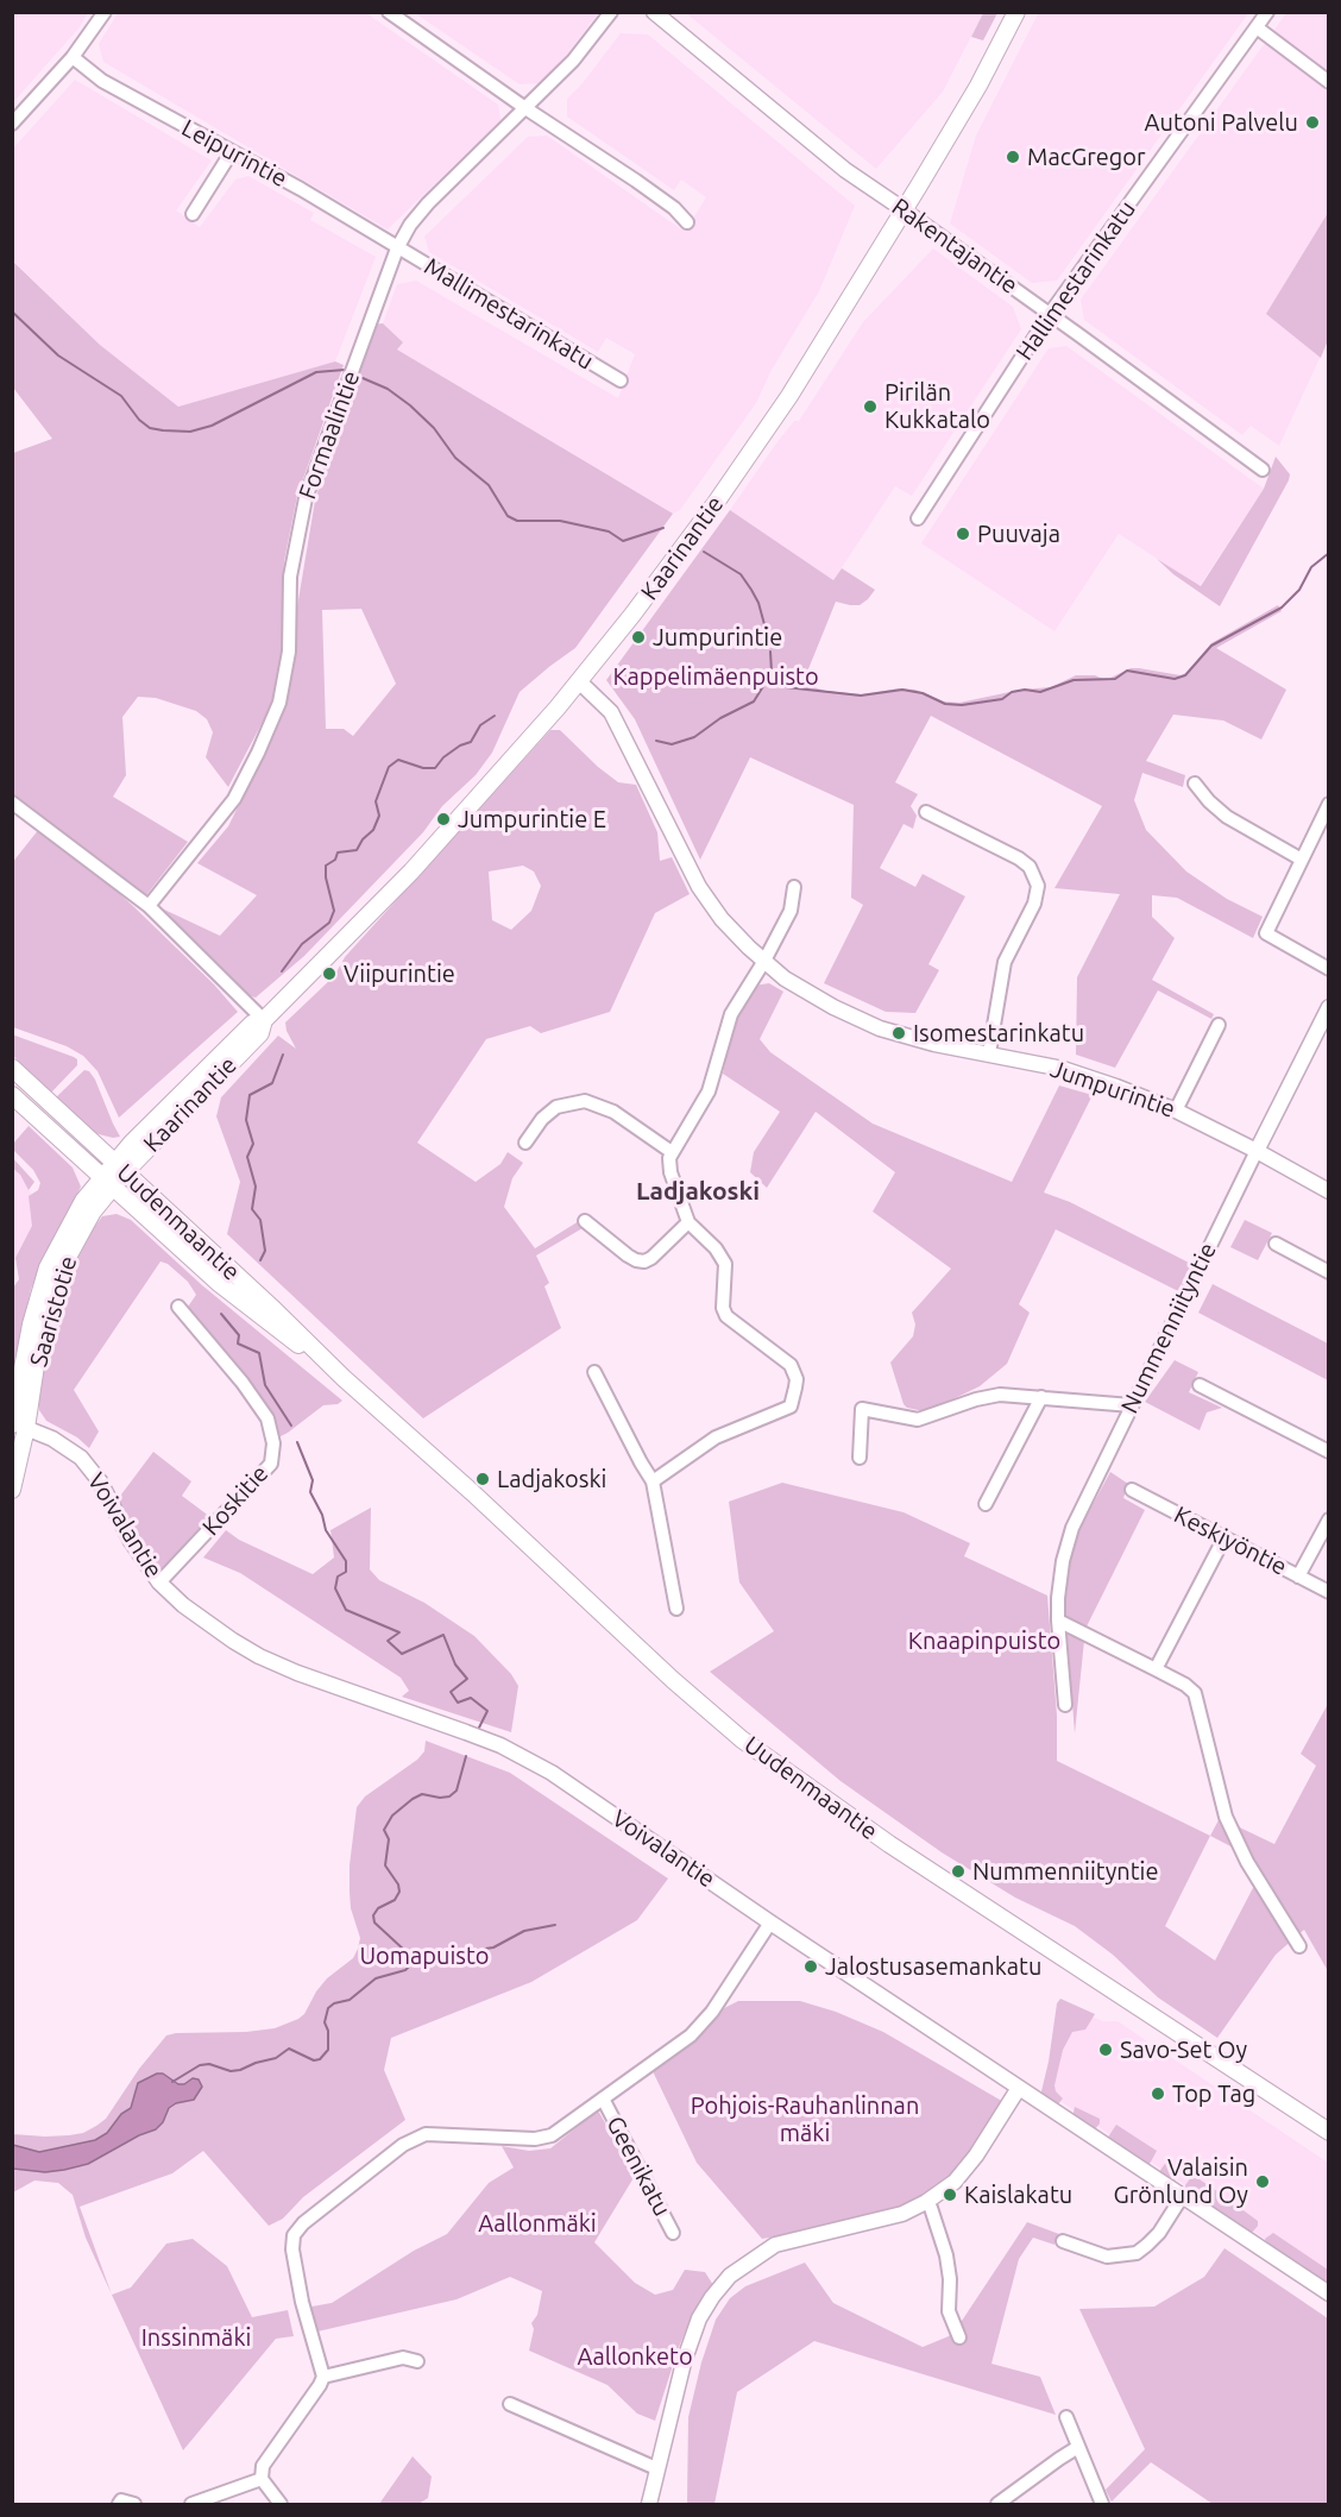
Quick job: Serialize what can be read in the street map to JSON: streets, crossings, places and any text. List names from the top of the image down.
{
  "streets": {
    "main road": ["Kaarinantie", "Uudenmaantie", "Saaristotie"],
    "street": [
      "Leipurintie",
      "Rakentajantie",
      "Hallimestarinkatu",
      "Mallimestarinkatu",
      "Formaalintie",
      "Jumpurintie",
      "Nummenniityntie",
      "Koskitie",
      "Voivalantie",
      "Keskiyöntie",
      "Geenikatu"
    ]
  },
  "crossings": [
    ["Leipurintie", "Mallimestarinkatu"],
    ["Leipurintie", "Formaalintie"],
    ["Rakentajantie", "Hallimestarinkatu"],
    ["Rakentajantie", "Kaarinantie"],
    ["Mallimestarinkatu", "Formaalintie"],
    ["Kaarinantie", "Jumpurintie"],
    ["Kaarinantie", "Uudenmaantie"],
    ["Kaarinantie", "Saaristotie"],
    ["Jumpurintie", "Nummenniityntie"],
    ["Uudenmaantie", "Saaristotie"],
    ["Saaristotie", "Voivalantie"],
    ["Koskitie", "Voivalantie"]
  ],
  "districts": ["Ladjakoski"],
  "parks": [
    "Kappelimäenpuisto",
    "Knaapinpuisto",
    "Uomapuisto",
    "Pohjois-Rauhanlinnan mäki",
    "Aallonmäki",
    "Inssinmäki",
    "Aallonketo"
  ],
  "places": [
    "Autoni Palvelu",
    "MacGregor",
    "Pirilän Kukkatalo",
    "Puuvaja",
    "Jumpurintie",
    "Jumpurintie E",
    "Viipurintie",
    "Isomestarinkatu",
    "Ladjakoski",
    "Nummenniityntie",
    "Jalostusasemankatu",
    "Savo-Set Oy",
    "Top Tag",
    "Valaisin Grönlund Oy",
    "Kaislakatu"
  ]
}
